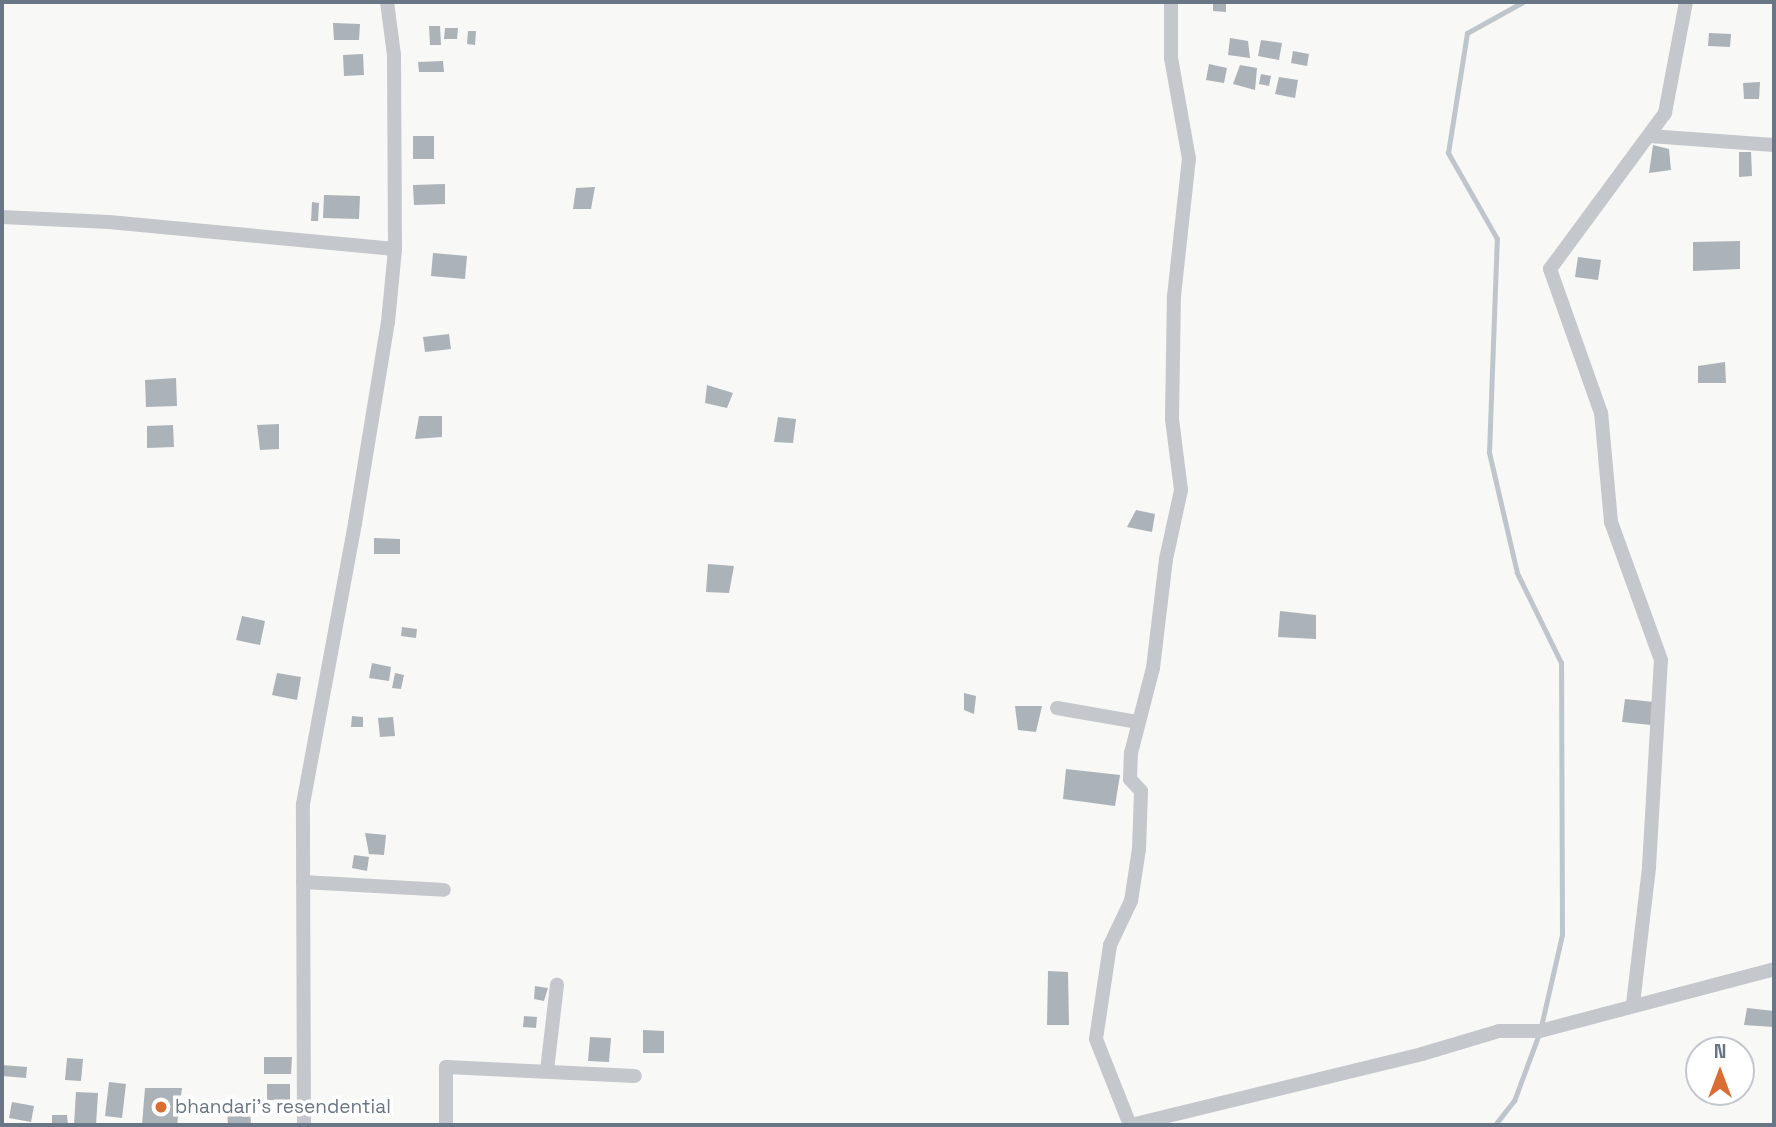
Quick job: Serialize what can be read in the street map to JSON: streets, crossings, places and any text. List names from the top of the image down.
{
  "places": ["bhandari's resendential"],
  "north": "top"
}
